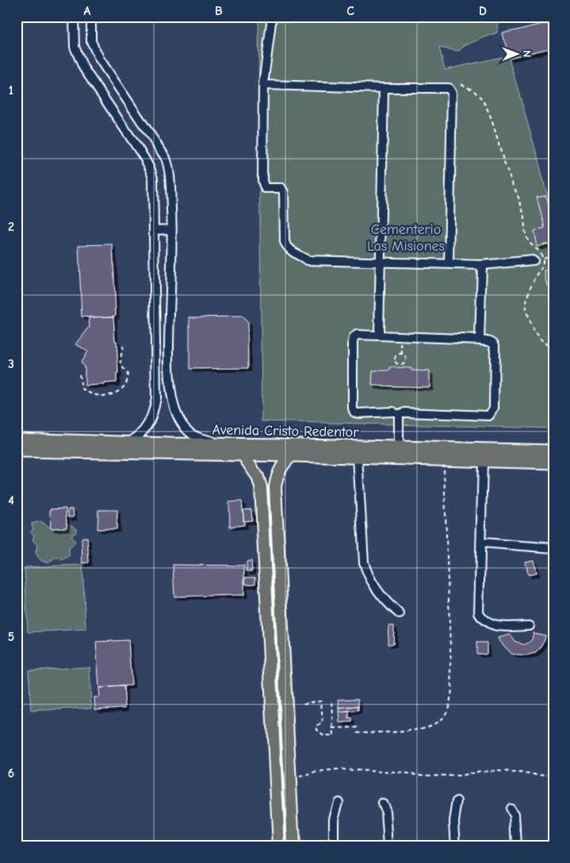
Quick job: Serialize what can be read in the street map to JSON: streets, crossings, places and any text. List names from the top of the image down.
{
  "streets": {
    "highway": ["Avenida Cristo Redentor"]
  },
  "parks": ["Cementerio Las Misiones"],
  "north": "right",
  "grid": {
    "columns": [
      "A",
      "B",
      "C",
      "D"
    ],
    "rows": [
      "1",
      "2",
      "3",
      "4",
      "5",
      "6"
    ]
  }
}
